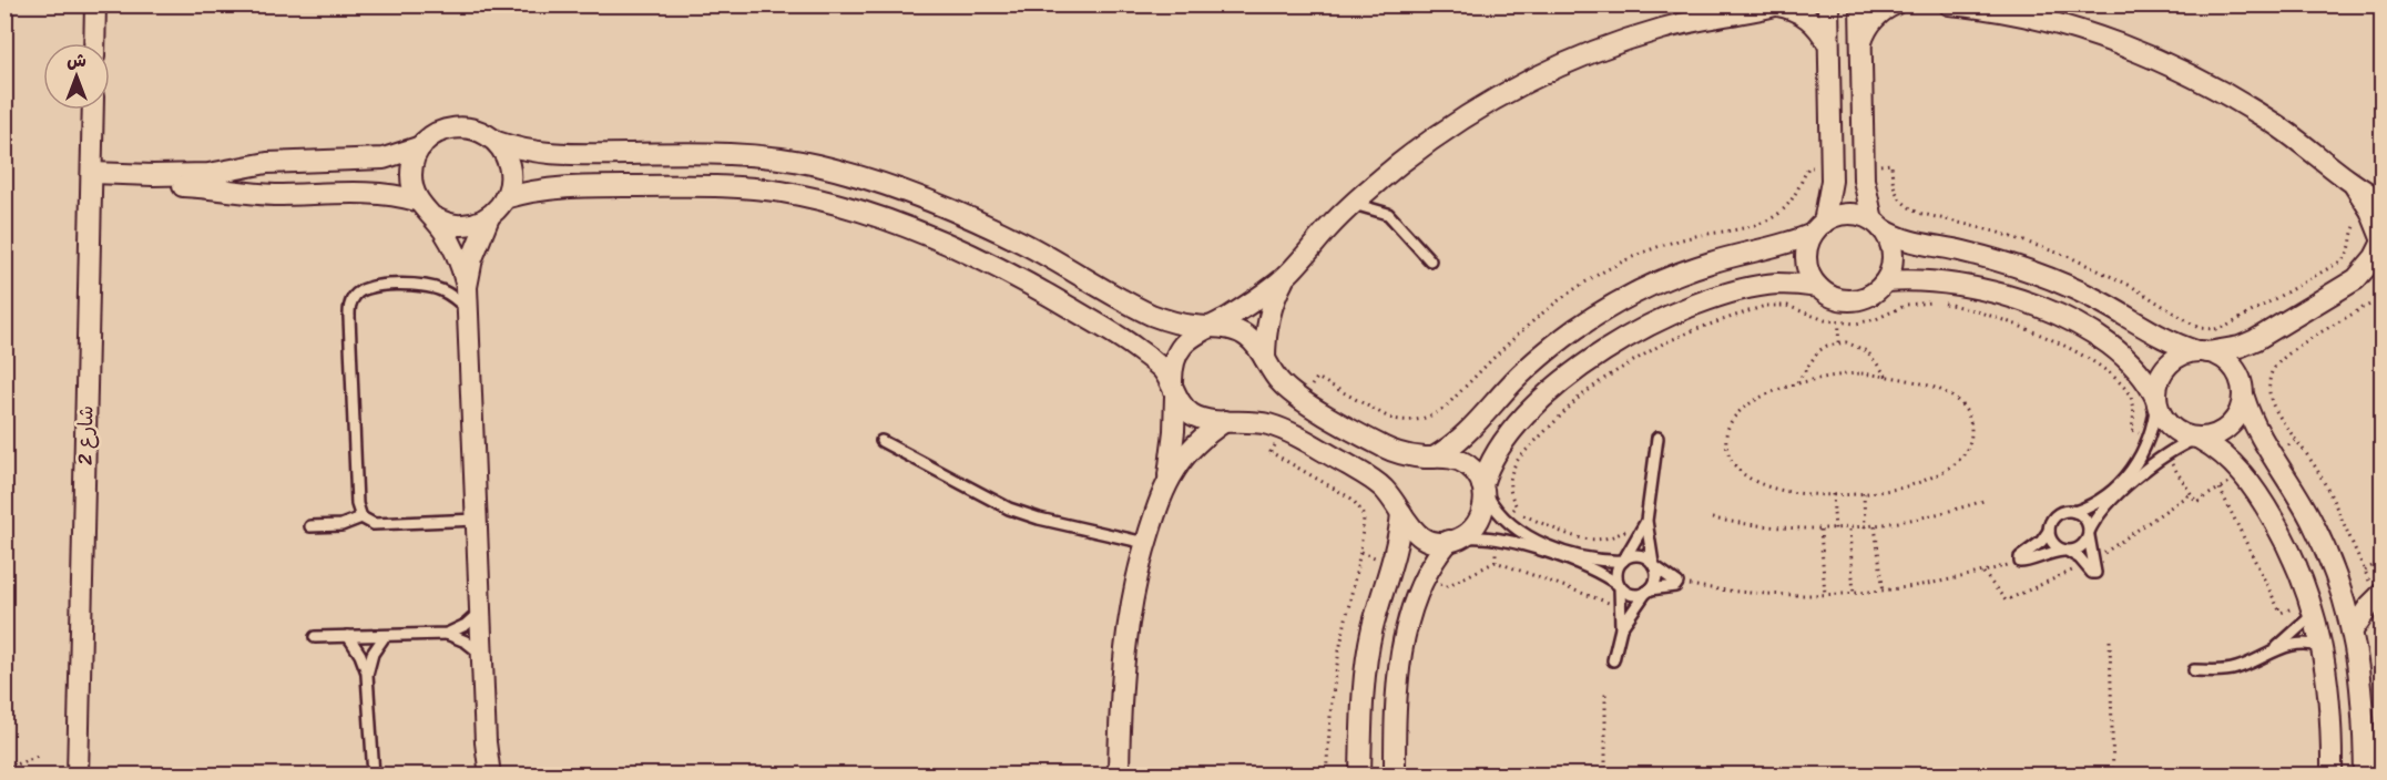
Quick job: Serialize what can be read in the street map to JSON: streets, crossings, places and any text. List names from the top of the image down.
{
  "streets": {
    "street": ["شارع 2"]
  },
  "north": "top"
}
